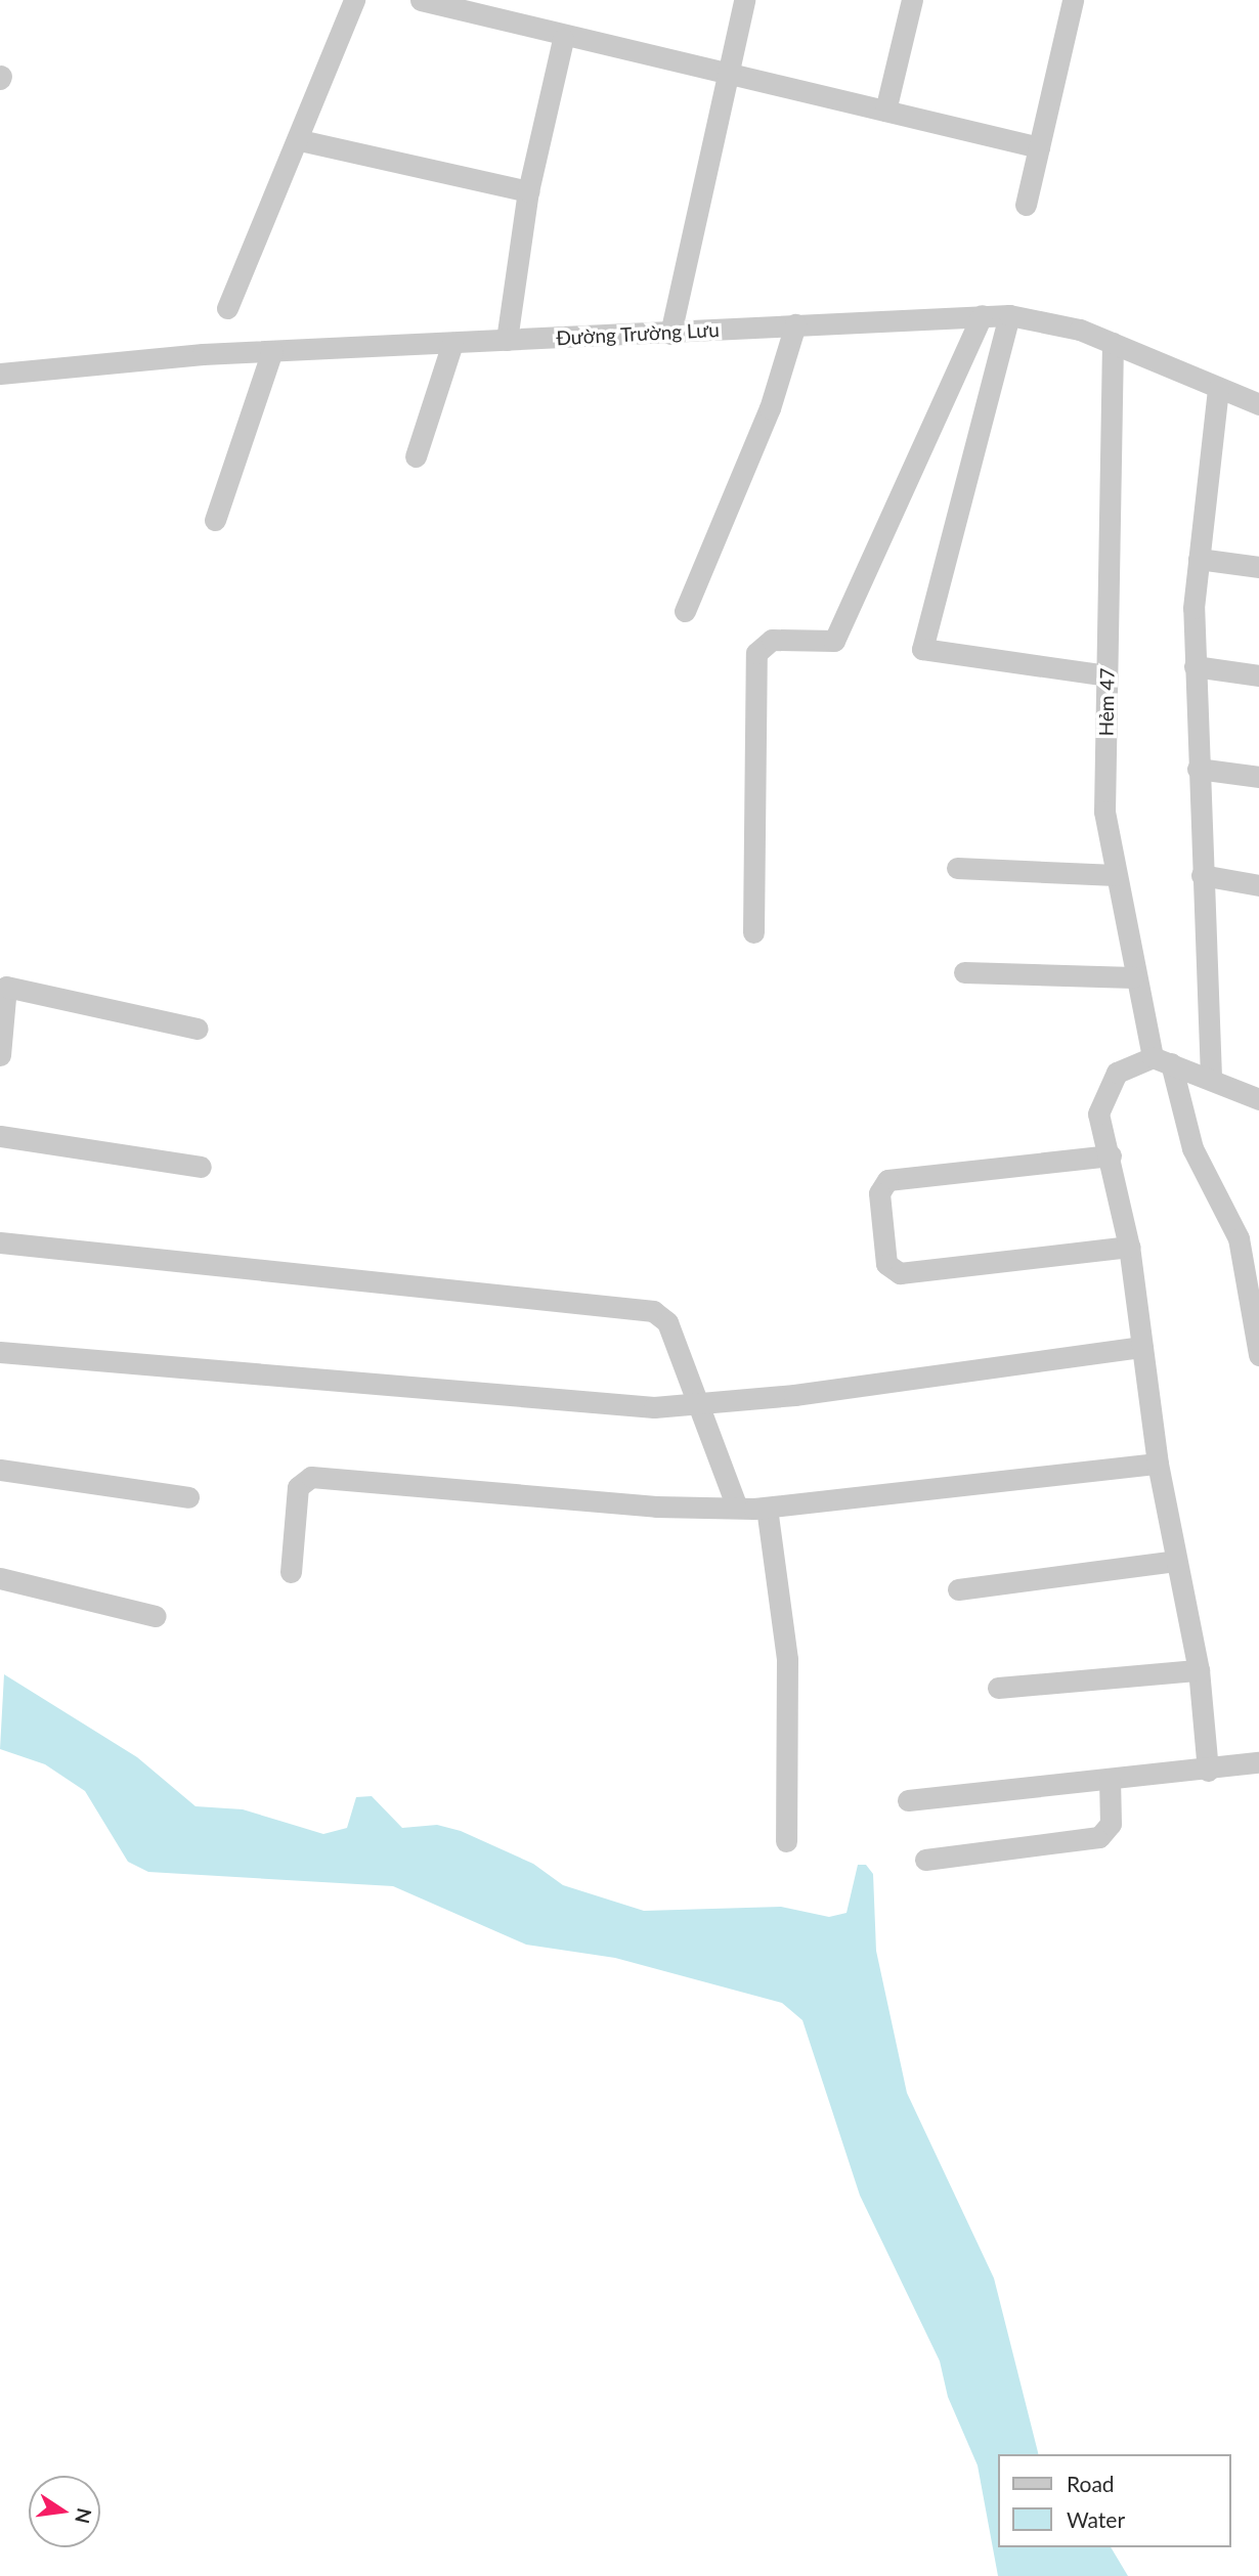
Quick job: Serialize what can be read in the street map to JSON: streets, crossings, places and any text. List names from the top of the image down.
{
  "streets": {
    "street": ["Đường Trường Lưu", "Hẻm 47"]
  },
  "crossings": [
    ["Đường Trường Lưu", "Hẻm 47"]
  ],
  "legend": ["Road", "Water"],
  "north": "right"
}
